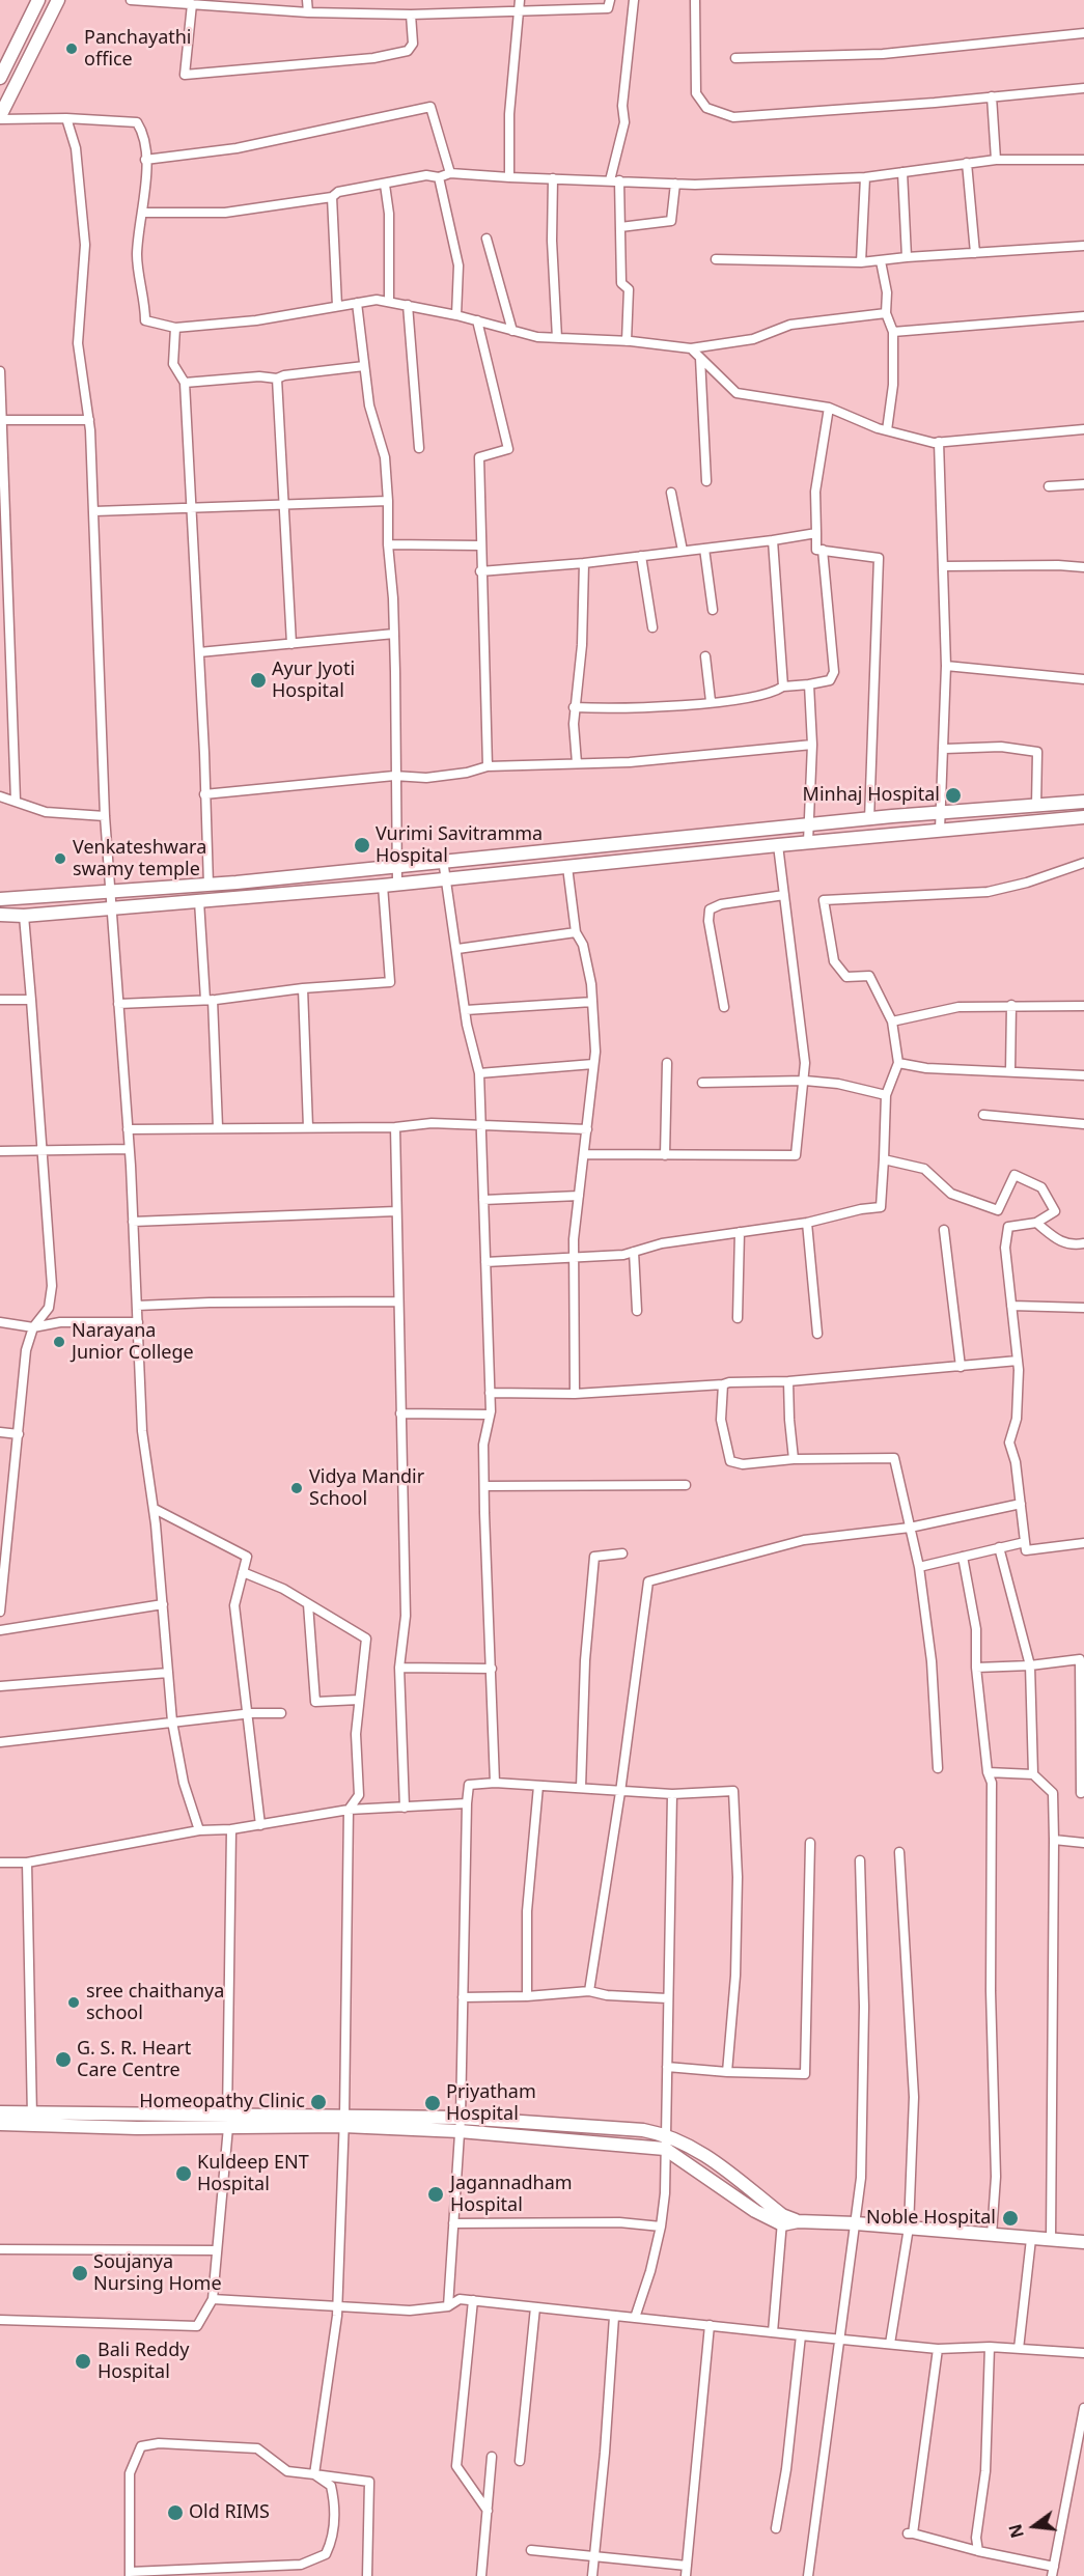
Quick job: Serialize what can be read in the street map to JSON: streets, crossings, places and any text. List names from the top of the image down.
{
  "places": [
    "Panchayathi office",
    "Ayur Jyoti Hospital",
    "Minhaj Hospital",
    "Vurimi Savitramma Hospital",
    "Venkateshwara swamy temple",
    "Narayana Junior College",
    "Vidya Mandir School",
    "sree chaithanya school",
    "G. S. R. Heart Care Centre",
    "Homeopathy Clinic",
    "Priyatham Hospital",
    "Kuldeep ENT Hospital",
    "Jagannadham Hospital",
    "Noble Hospital",
    "Soujanya Nursing Home",
    "Bali Reddy Hospital",
    "Old RIMS"
  ],
  "north": "left"
}
